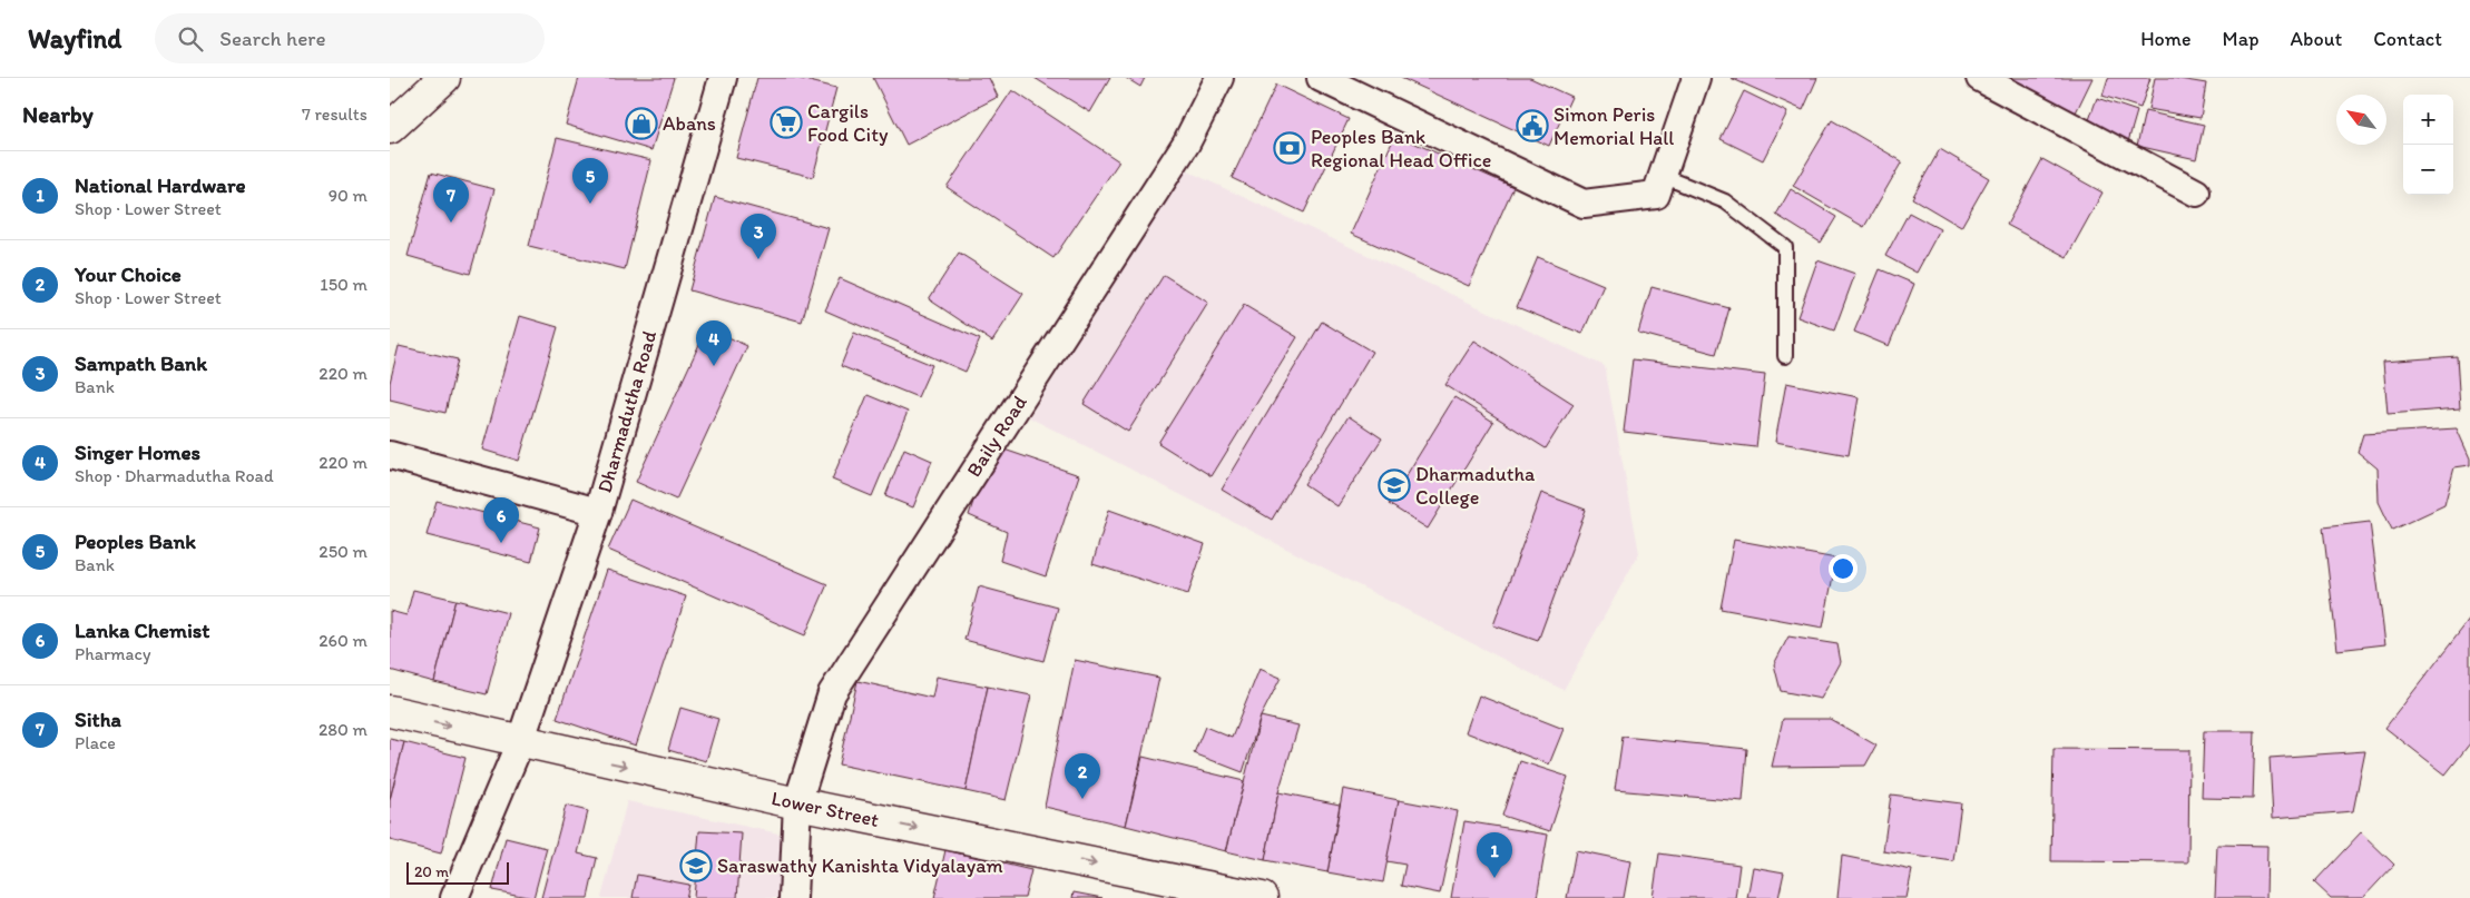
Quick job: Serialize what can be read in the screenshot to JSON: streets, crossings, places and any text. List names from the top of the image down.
{
  "streets": {
    "main road": ["Lower Street"],
    "street": ["Dharmadutha Road", "Baily Road"]
  },
  "crossings": [
    ["Dharmadutha Road", "Lower Street"],
    ["Baily Road", "Lower Street"]
  ],
  "one_way": ["Lower Street"],
  "places": {
    "supermarket": ["Cargils Food City"],
    "shop": ["Abans"],
    "public building": ["Simon Peris Memorial Hall"],
    "bank": ["Peoples Bank Regional Head Office"],
    "school or university": ["Dharmadutha College", "Saraswathy Kanishta Vidyalayam"]
  },
  "scale_bar": "20 m",
  "north": "top left",
  "page": {
    "header": "Wayfind",
    "search": "Search here",
    "nav": [
      "Home",
      "Map",
      "About",
      "Contact"
    ],
    "heading": ["Nearby", "7 results"],
    "map_buttons": ["+", "−"],
    "list": [
      {
        "mark": "1",
        "name": "National Hardware",
        "note": "Shop · Lower Street",
        "value": "90 m"
      },
      {
        "mark": "2",
        "name": "Your Choice",
        "note": "Shop · Lower Street",
        "value": "150 m"
      },
      {
        "mark": "3",
        "name": "Sampath Bank",
        "note": "Bank",
        "value": "220 m"
      },
      {
        "mark": "4",
        "name": "Singer Homes",
        "note": "Shop · Dharmadutha Road",
        "value": "220 m"
      },
      {
        "mark": "5",
        "name": "Peoples Bank",
        "note": "Bank",
        "value": "250 m"
      },
      {
        "mark": "6",
        "name": "Lanka Chemist",
        "note": "Pharmacy",
        "value": "260 m"
      },
      {
        "mark": "7",
        "name": "Sitha",
        "note": "Place",
        "value": "280 m"
      }
    ],
    "pins": [
      "5",
      "7",
      "3",
      "4",
      "6",
      "2",
      "1"
    ],
    "scale": "20 m"
  }
}
